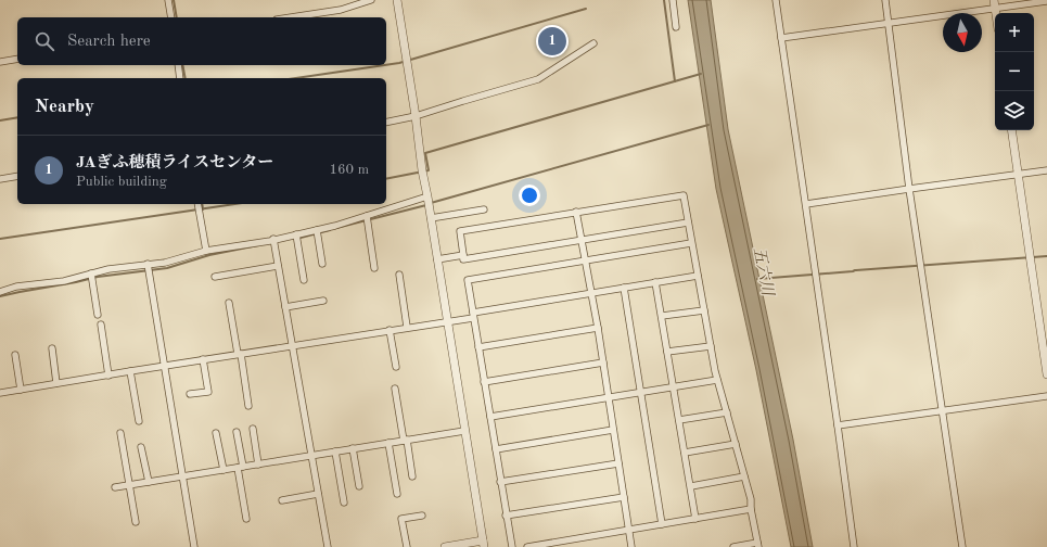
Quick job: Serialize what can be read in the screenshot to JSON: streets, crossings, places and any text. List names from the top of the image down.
{
  "water": ["五六川"],
  "north": "bottom",
  "page": {
    "map_buttons": ["+", "−"],
    "search": "Search here",
    "pins": "1",
    "heading": "Nearby",
    "list": [
      {
        "mark": "1",
        "name": "JAぎふ穂積ライスセンター",
        "note": "Public building",
        "value": "160 m"
      }
    ]
  }
}
